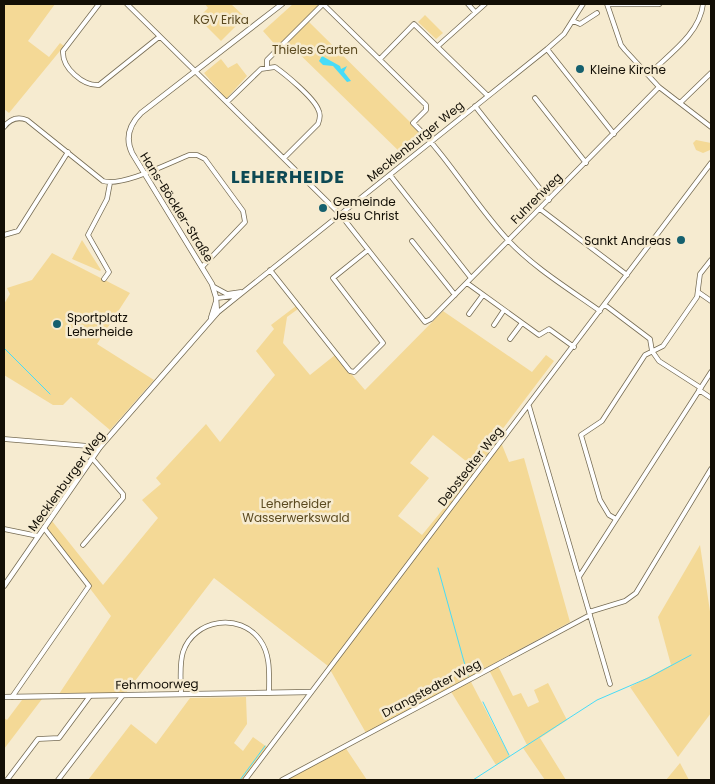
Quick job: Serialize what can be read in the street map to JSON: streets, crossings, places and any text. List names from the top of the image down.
{
  "streets": {
    "street": [
      "Mecklenburger Weg",
      "Fuhrenweg",
      "Hans-Böckler-Straße",
      "Debstedter Weg",
      "Fehrmoorweg",
      "Drangstedter Weg"
    ]
  },
  "crossings": [
    ["Mecklenburger Weg", "Hans-Böckler-Straße"],
    ["Debstedter Weg", "Fehrmoorweg"]
  ],
  "districts": ["LEHERHEIDE"],
  "parks": ["KGV Erika", "Thieles Garten", "Leherheider Wasserwerkswald"],
  "places": [
    "Kleine Kirche",
    "Gemeinde Jesu Christ",
    "Sankt Andreas",
    "Sportplatz Leherheide"
  ]
}
